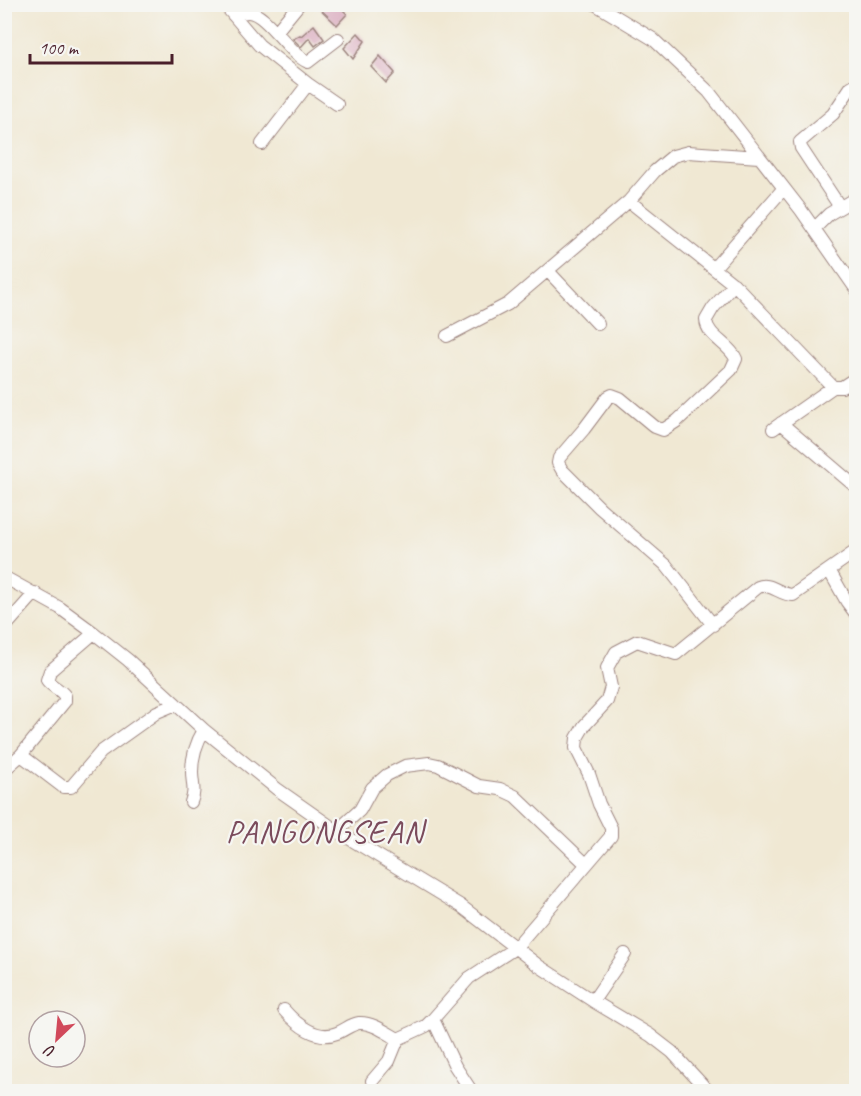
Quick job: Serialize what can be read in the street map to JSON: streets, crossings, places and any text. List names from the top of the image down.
{
  "districts": ["PANGONGSEAN"],
  "scale_bar": "100 m",
  "north": "bottom left"
}
